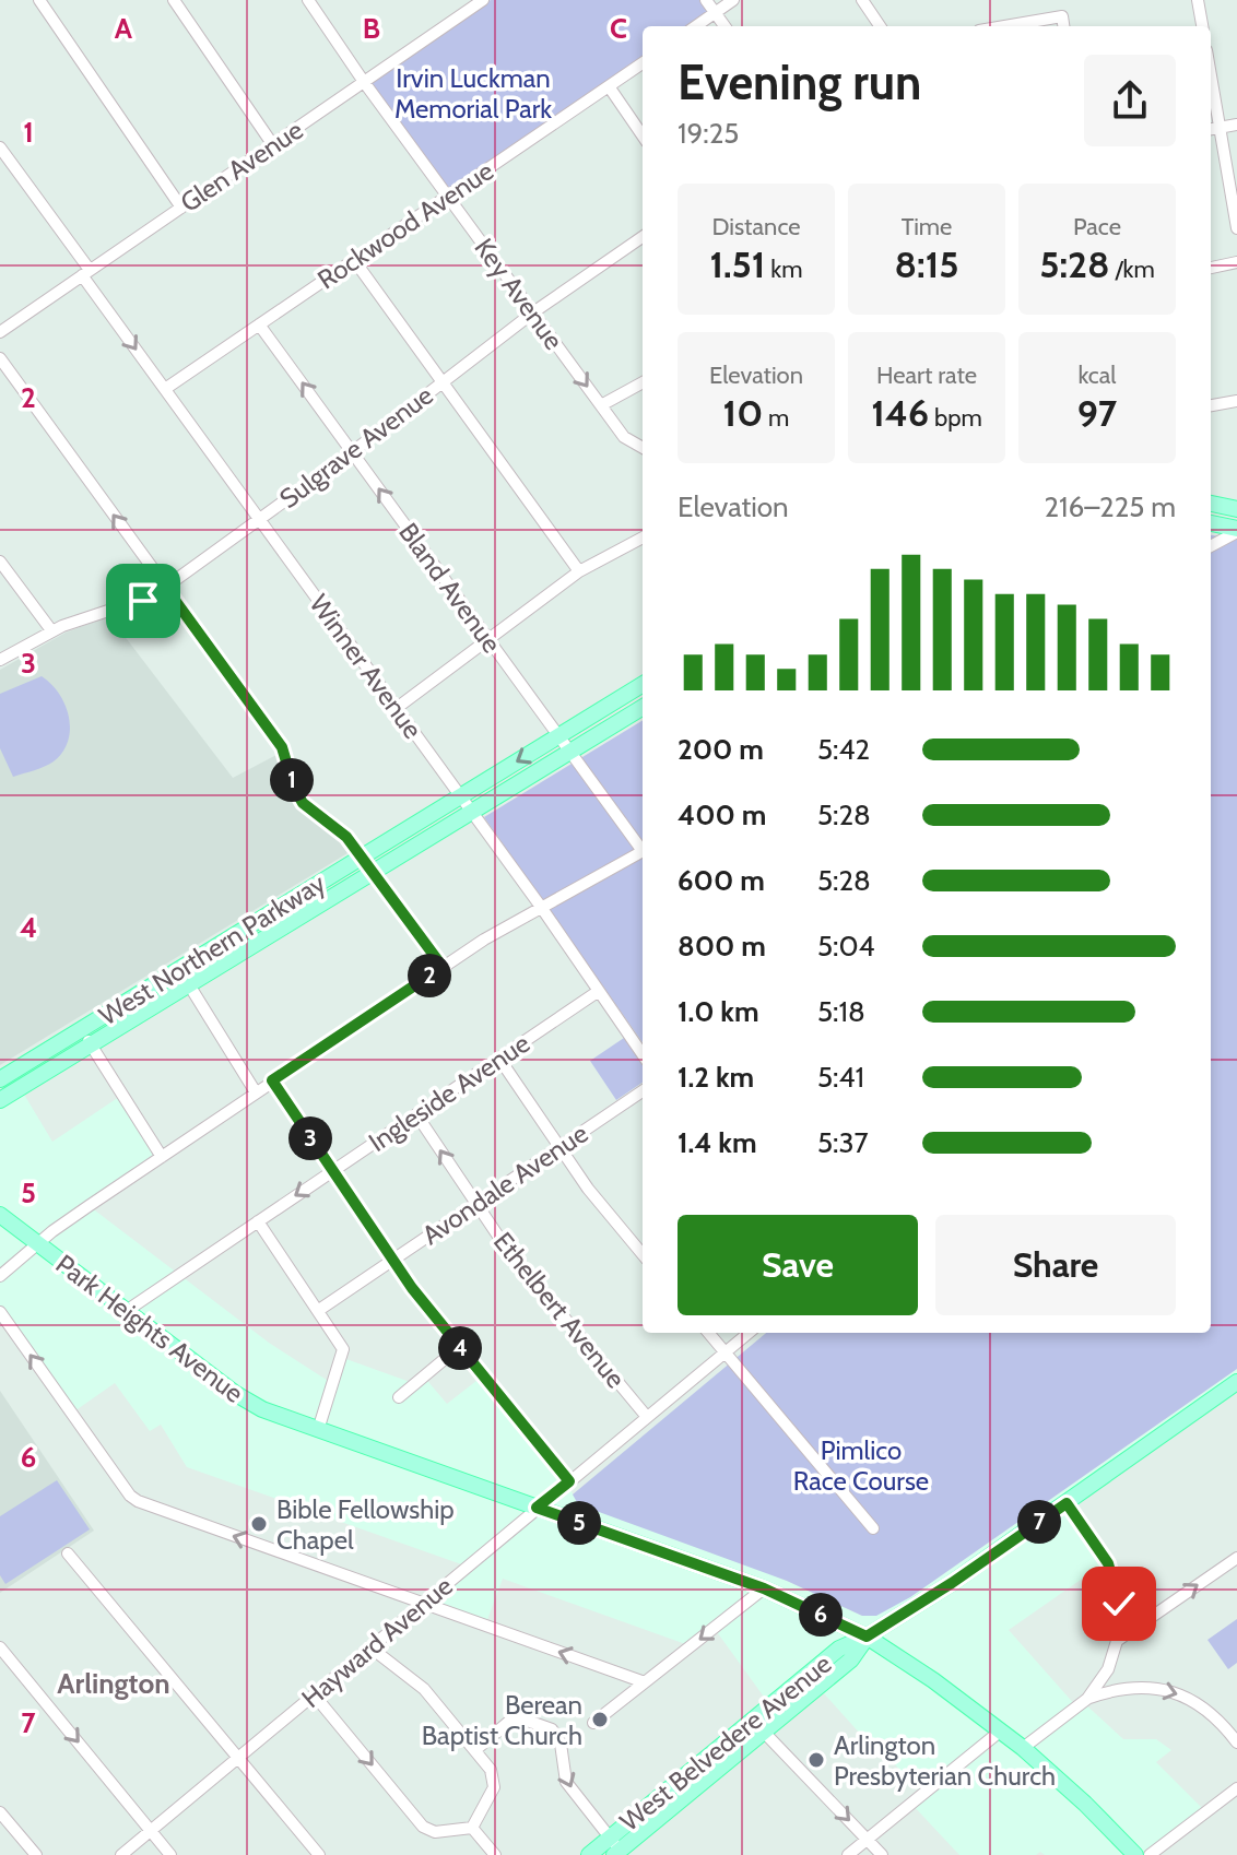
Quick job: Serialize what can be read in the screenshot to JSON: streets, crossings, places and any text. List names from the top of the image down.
{
  "streets": {
    "main road": ["West Northern Parkway", "Park Heights Avenue", "West Belvedere Avenue"],
    "street": [
      "Glen Avenue",
      "Rockwood Avenue",
      "Key Avenue",
      "Sulgrave Avenue",
      "Bland Avenue",
      "Winner Avenue",
      "Ingleside Avenue",
      "Avondale Avenue",
      "Ethelbert Avenue",
      "Hayward Avenue"
    ]
  },
  "crossings": [
    ["Glen Avenue", "Key Avenue"],
    ["Glen Avenue", "Winner Avenue"],
    ["Rockwood Avenue", "Key Avenue"],
    ["Rockwood Avenue", "Bland Avenue"],
    ["Rockwood Avenue", "Winner Avenue"],
    ["Key Avenue", "Sulgrave Avenue"],
    ["Sulgrave Avenue", "Bland Avenue"],
    ["Sulgrave Avenue", "Winner Avenue"],
    ["Bland Avenue", "West Northern Parkway"],
    ["Winner Avenue", "West Northern Parkway"],
    ["Winner Avenue", "Ingleside Avenue"],
    ["Ingleside Avenue", "Ethelbert Avenue"],
    ["Ingleside Avenue", "Park Heights Avenue"],
    ["Avondale Avenue", "Ethelbert Avenue"],
    ["Ethelbert Avenue", "Hayward Avenue"],
    ["Park Heights Avenue", "Hayward Avenue"],
    ["Park Heights Avenue", "West Belvedere Avenue"]
  ],
  "one_way": ["Bland Avenue"],
  "districts": ["Arlington"],
  "parks": ["Irvin Luckman Memorial Park", "Pimlico Race Course"],
  "places": ["Bible Fellowship Chapel", "Berean Baptist Church", "Arlington Presbyterian Church"],
  "page": {
    "heading": ["Evening run", "19:25"],
    "stats": [
      ["Distance", "1.51 km"],
      ["Time", "8:15"],
      ["Pace", "5:28 /km"],
      ["Elevation", "10 m"],
      ["Heart rate", "146 bpm"],
      ["kcal", "97"]
    ],
    "chart": ["Elevation", "216–225 m"],
    "list": [
      {
        "name": "200 m",
        "note": "5:42"
      },
      {
        "name": "400 m",
        "note": "5:28"
      },
      {
        "name": "600 m",
        "note": "5:28"
      },
      {
        "name": "800 m",
        "note": "5:04"
      },
      {
        "name": "1.0 km",
        "note": "5:18"
      },
      {
        "name": "1.2 km",
        "note": "5:41"
      },
      {
        "name": "1.4 km",
        "note": "5:37"
      }
    ],
    "pins": [
      "1",
      "2",
      "3",
      "4",
      "7",
      "5",
      "6"
    ],
    "buttons": ["Save", "Share"]
  },
  "grid": {
    "columns": ["A", "B", "C"],
    "rows": [
      "1",
      "2",
      "3",
      "4",
      "5",
      "6",
      "7"
    ]
  }
}
